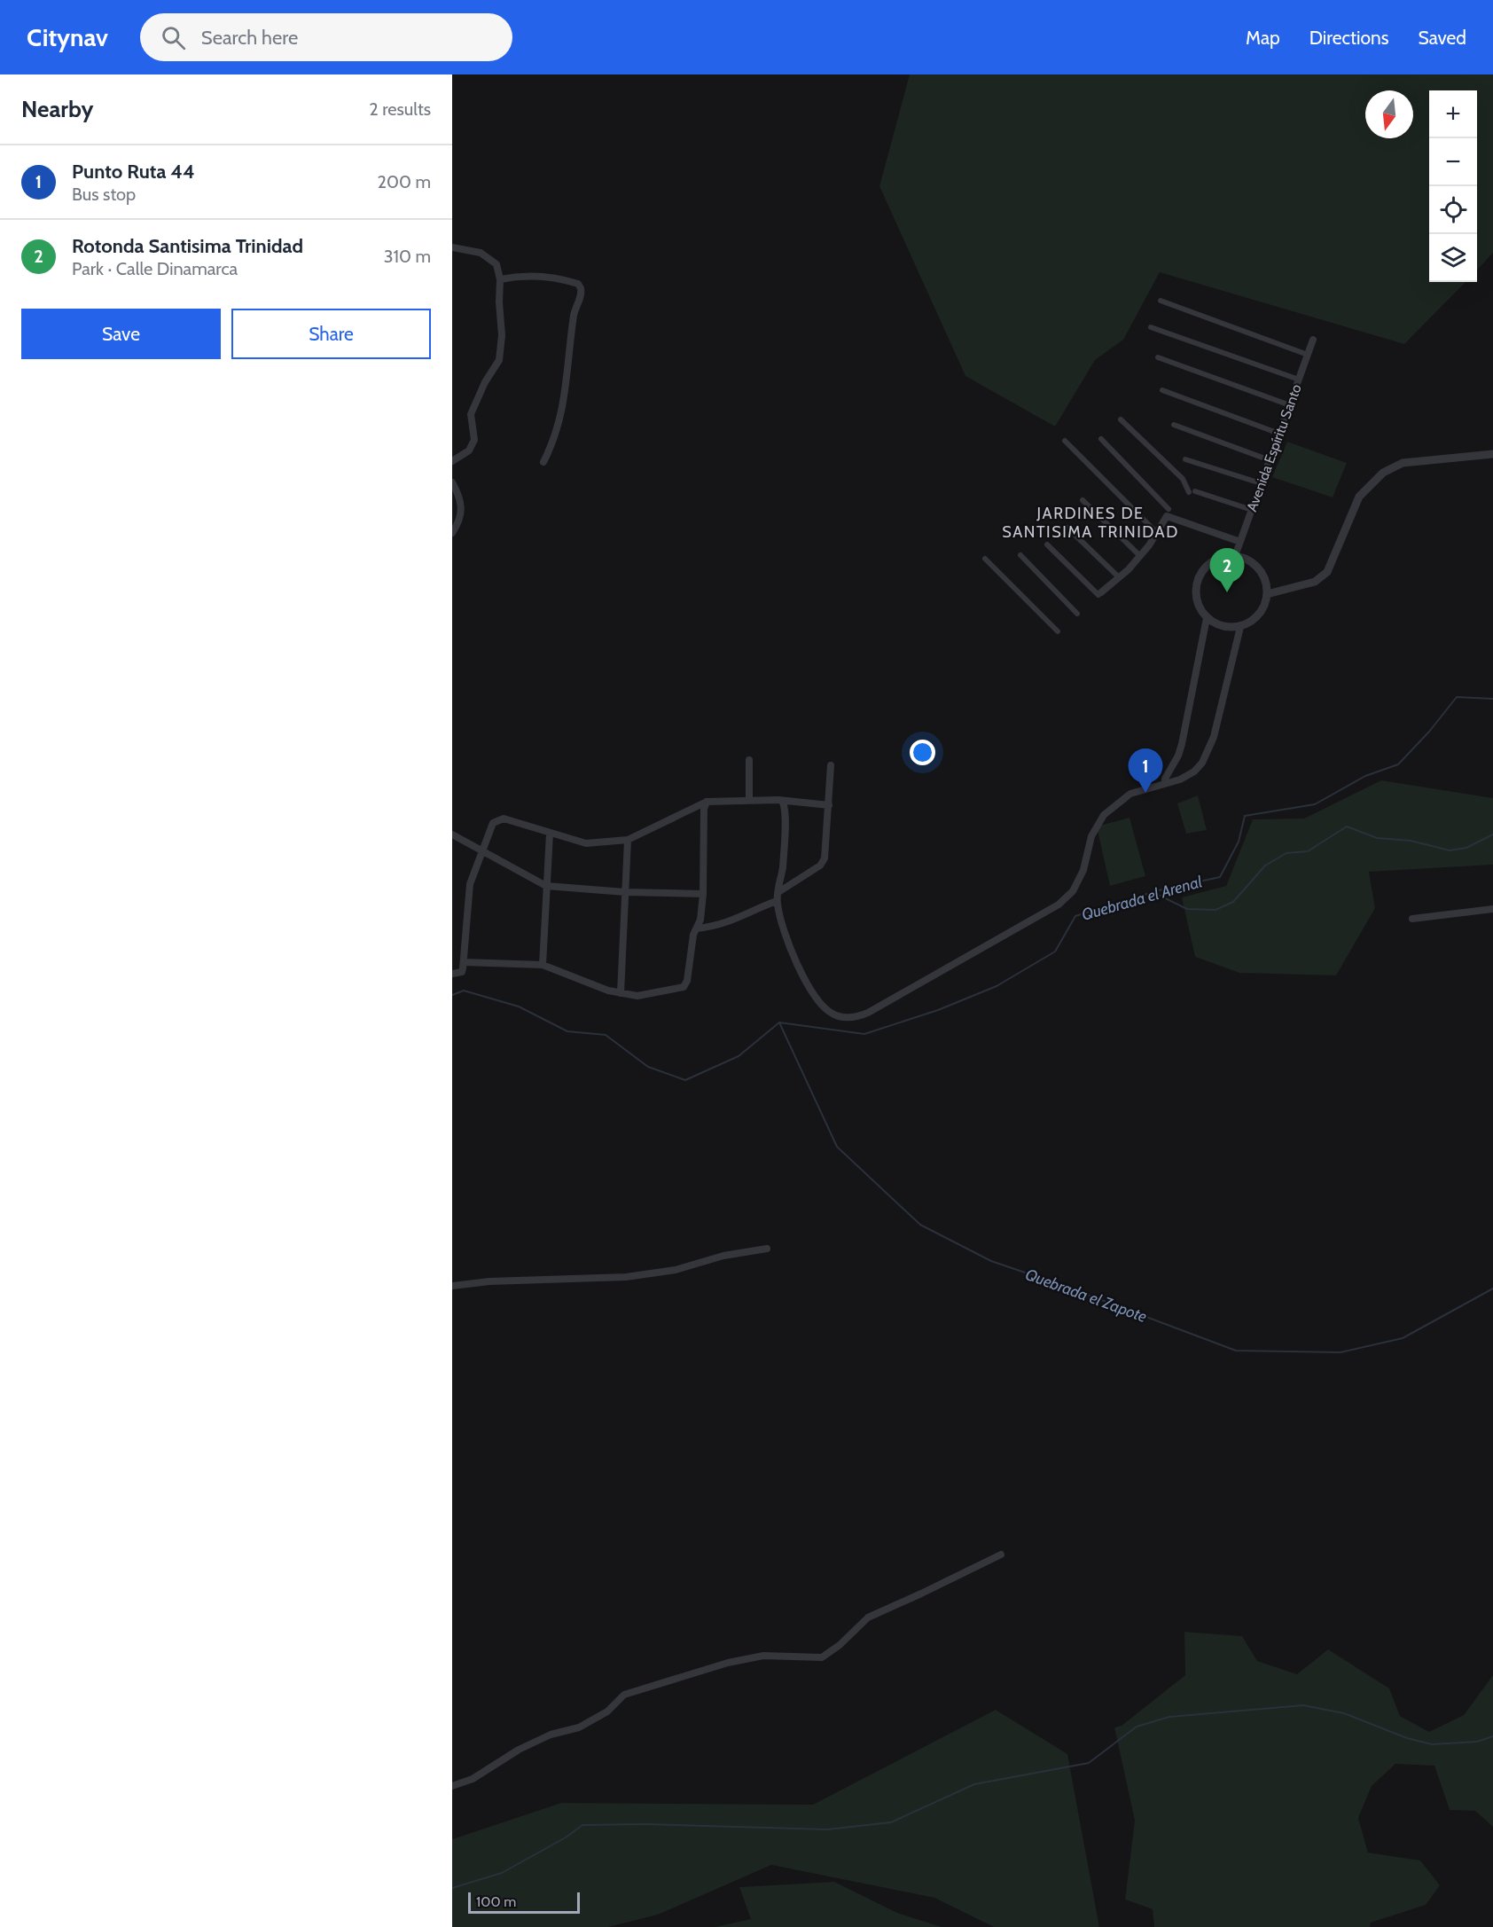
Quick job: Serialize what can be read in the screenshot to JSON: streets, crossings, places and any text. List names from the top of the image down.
{
  "streets": {
    "street": ["Avenida Espíritu Santo"]
  },
  "districts": ["JARDINES DE SANTISIMA TRINIDAD"],
  "water": ["Quebrada el Arenal", "Quebrada el Zapote"],
  "scale_bar": "100 m",
  "north": "bottom",
  "page": {
    "header": "Citynav",
    "search": "Search here",
    "nav": ["Map", "Directions", "Saved"],
    "heading": ["Nearby", "2 results"],
    "map_buttons": ["+", "−"],
    "list": [
      {
        "mark": "1",
        "name": "Punto Ruta 44",
        "note": "Bus stop",
        "value": "200 m"
      },
      {
        "mark": "2",
        "name": "Rotonda Santisima Trinidad",
        "note": "Park · Calle Dinamarca",
        "value": "310 m"
      }
    ],
    "buttons": ["Save", "Share"],
    "pins": ["2", "1"],
    "scale": "100 m"
  }
}
